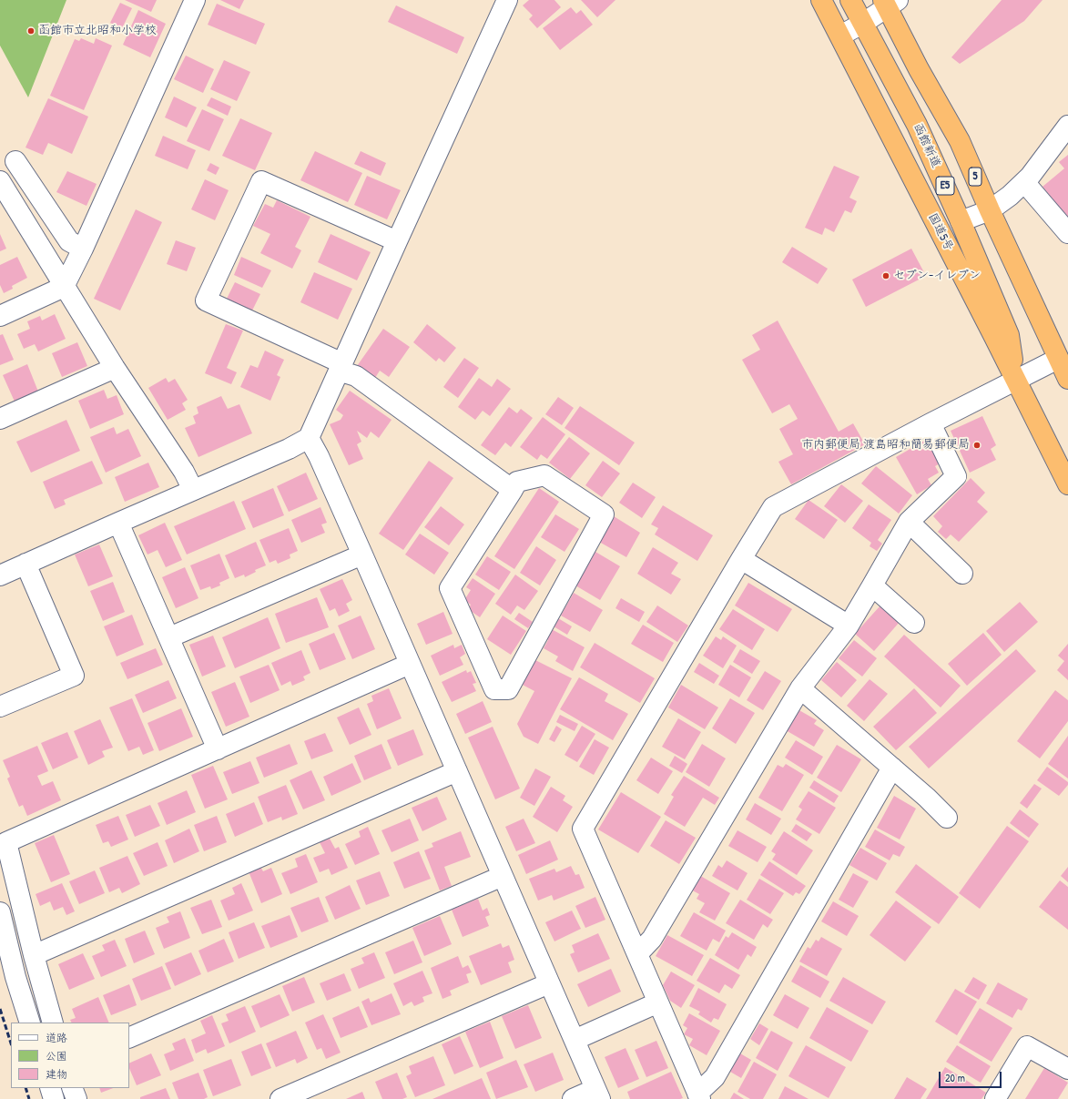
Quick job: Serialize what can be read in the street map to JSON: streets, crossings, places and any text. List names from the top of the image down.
{
  "streets": {
    "highway": [
      "函館新道",
      "5",
      "E5",
      "国道5号"
    ]
  },
  "crossings": [
    ["函館新道", "国道5号"]
  ],
  "places": ["函館市立北昭和小学校", "セブン-イレブン", "市内郵便局 渡島昭和簡易郵便局"],
  "legend": ["道路", "公園", "建物"],
  "scale_bar": "20 m"
}
